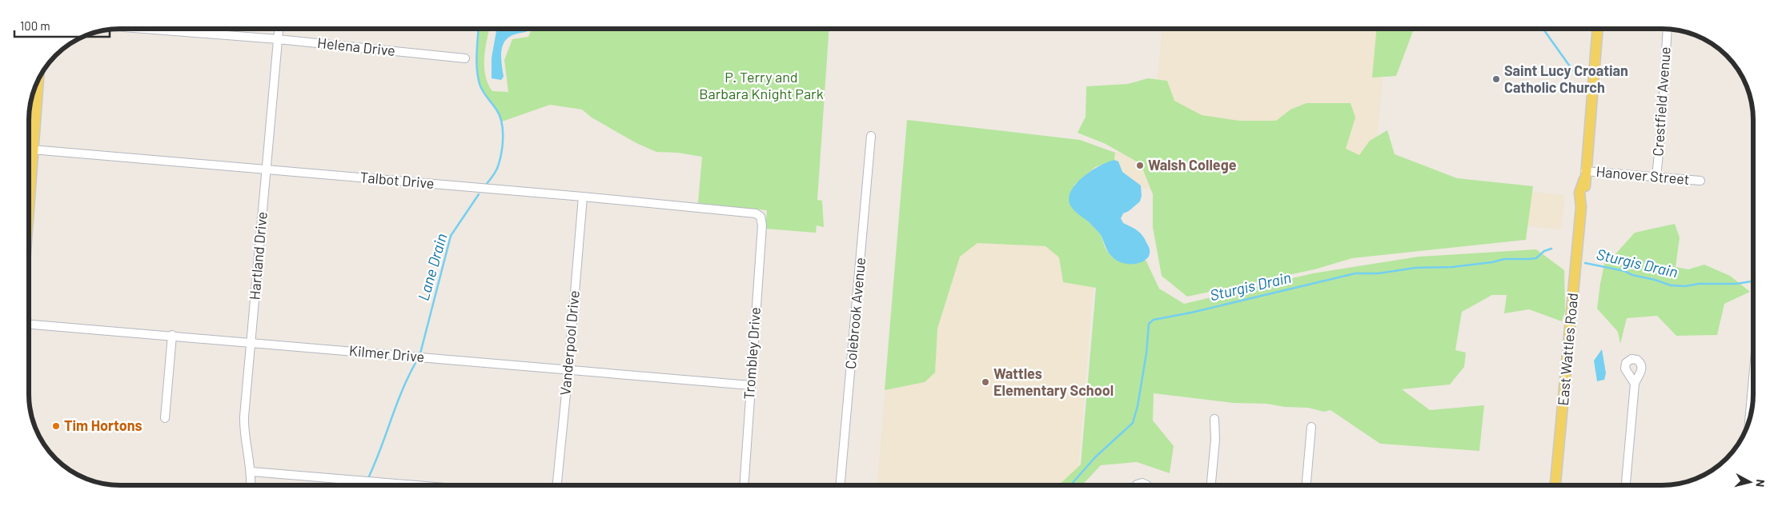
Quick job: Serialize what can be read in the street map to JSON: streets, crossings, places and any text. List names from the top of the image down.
{
  "streets": {
    "main road": ["East Wattles Road"],
    "street": [
      "Helena Drive",
      "Crestfield Avenue",
      "Hanover Street",
      "Talbot Drive",
      "Hartland Drive",
      "Colebrook Avenue",
      "Vanderpool Drive",
      "Trombley Drive",
      "Kilmer Drive"
    ]
  },
  "crossings": [
    ["Helena Drive", "Hartland Drive"],
    ["Crestfield Avenue", "Hanover Street"],
    ["Hanover Street", "East Wattles Road"],
    ["Talbot Drive", "Hartland Drive"],
    ["Talbot Drive", "Vanderpool Drive"],
    ["Talbot Drive", "Trombley Drive"],
    ["Hartland Drive", "Kilmer Drive"],
    ["Vanderpool Drive", "Kilmer Drive"],
    ["Trombley Drive", "Kilmer Drive"]
  ],
  "water": ["Sturgis Drain", "Lane Drain"],
  "parks": ["P. Terry and Barbara Knight Park"],
  "places": [
    "Saint Lucy Croatian Catholic Church",
    "Walsh College",
    "Wattles Elementary School",
    "Tim Hortons"
  ],
  "scale_bar": "100 m",
  "north": "right"
}
